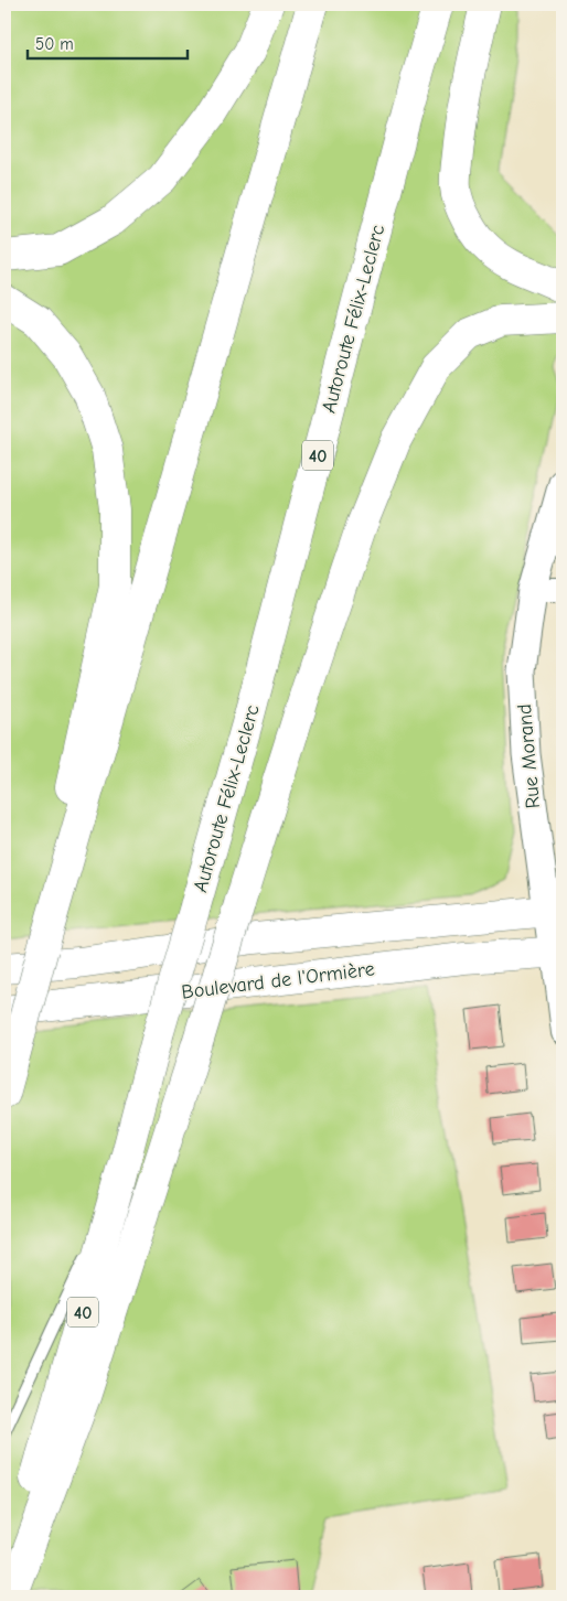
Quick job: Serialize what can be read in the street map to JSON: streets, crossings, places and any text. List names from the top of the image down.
{
  "streets": {
    "main road": ["Autoroute Félix-Leclerc", "40", "Boulevard de l'Ormière"],
    "street": ["Rue Morand"]
  },
  "crossings": [
    ["Rue Morand", "Boulevard de l'Ormière"]
  ],
  "scale_bar": "50 m"
}
